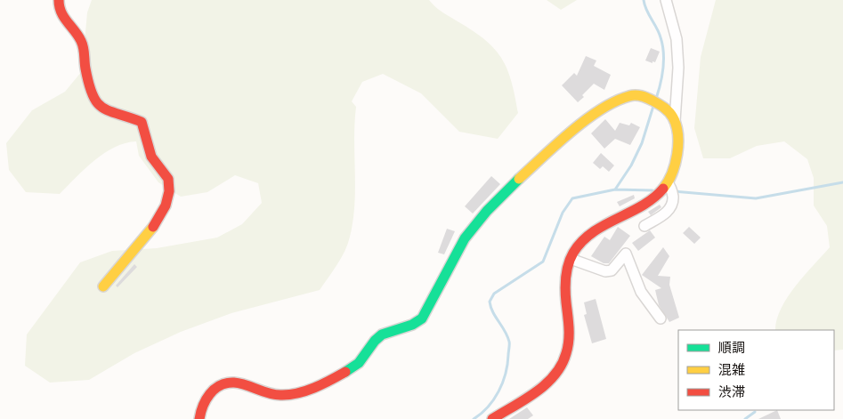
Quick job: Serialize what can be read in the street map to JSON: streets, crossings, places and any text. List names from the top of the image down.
{
  "legend": ["順調", "混雑", "渋滞"]
}
